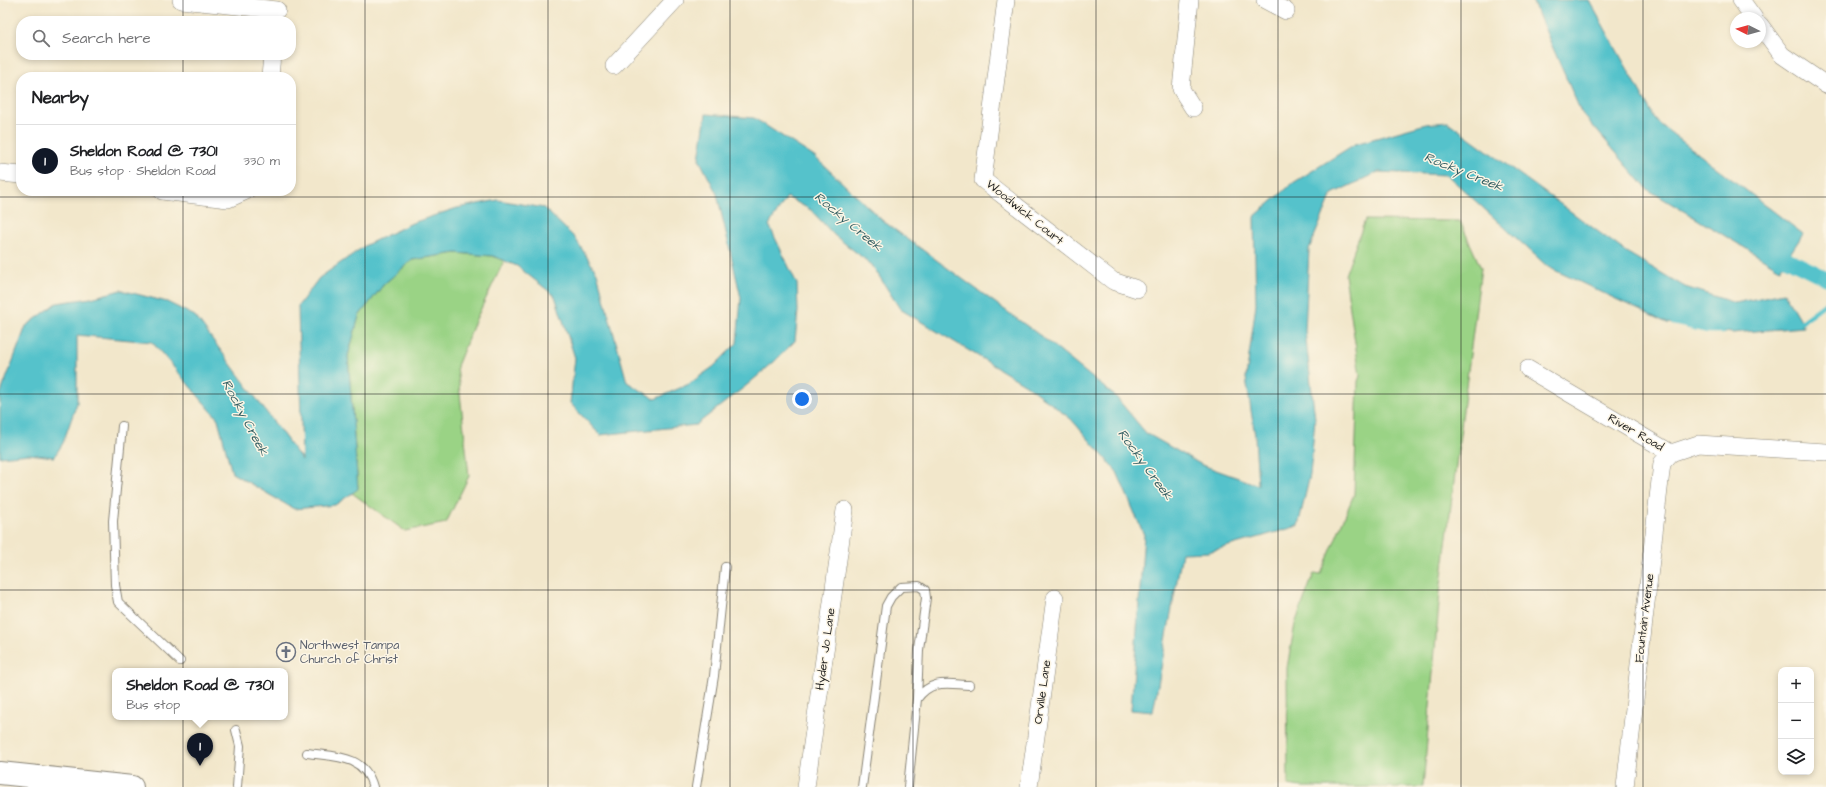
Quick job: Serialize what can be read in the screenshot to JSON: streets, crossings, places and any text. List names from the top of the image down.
{
  "streets": {
    "street": [
      "Woodwick Court",
      "River Road",
      "Fountain Avenue",
      "Hyder Jo Lane",
      "Orville Lane"
    ]
  },
  "crossings": [
    ["River Road", "Fountain Avenue"]
  ],
  "water": ["Rocky Creek"],
  "places": {
    "church": ["Northwest Tampa Church of Christ"]
  },
  "north": "left",
  "page": {
    "search": "Search here",
    "heading": "Nearby",
    "list": [
      {
        "mark": "1",
        "name": "Sheldon Road @ 7301",
        "note": "Bus stop · Sheldon Road",
        "value": "330 m"
      }
    ],
    "map_buttons": ["+", "−"],
    "popup": ["Sheldon Road @ 7301", "Bus stop"],
    "pins": "1"
  }
}
